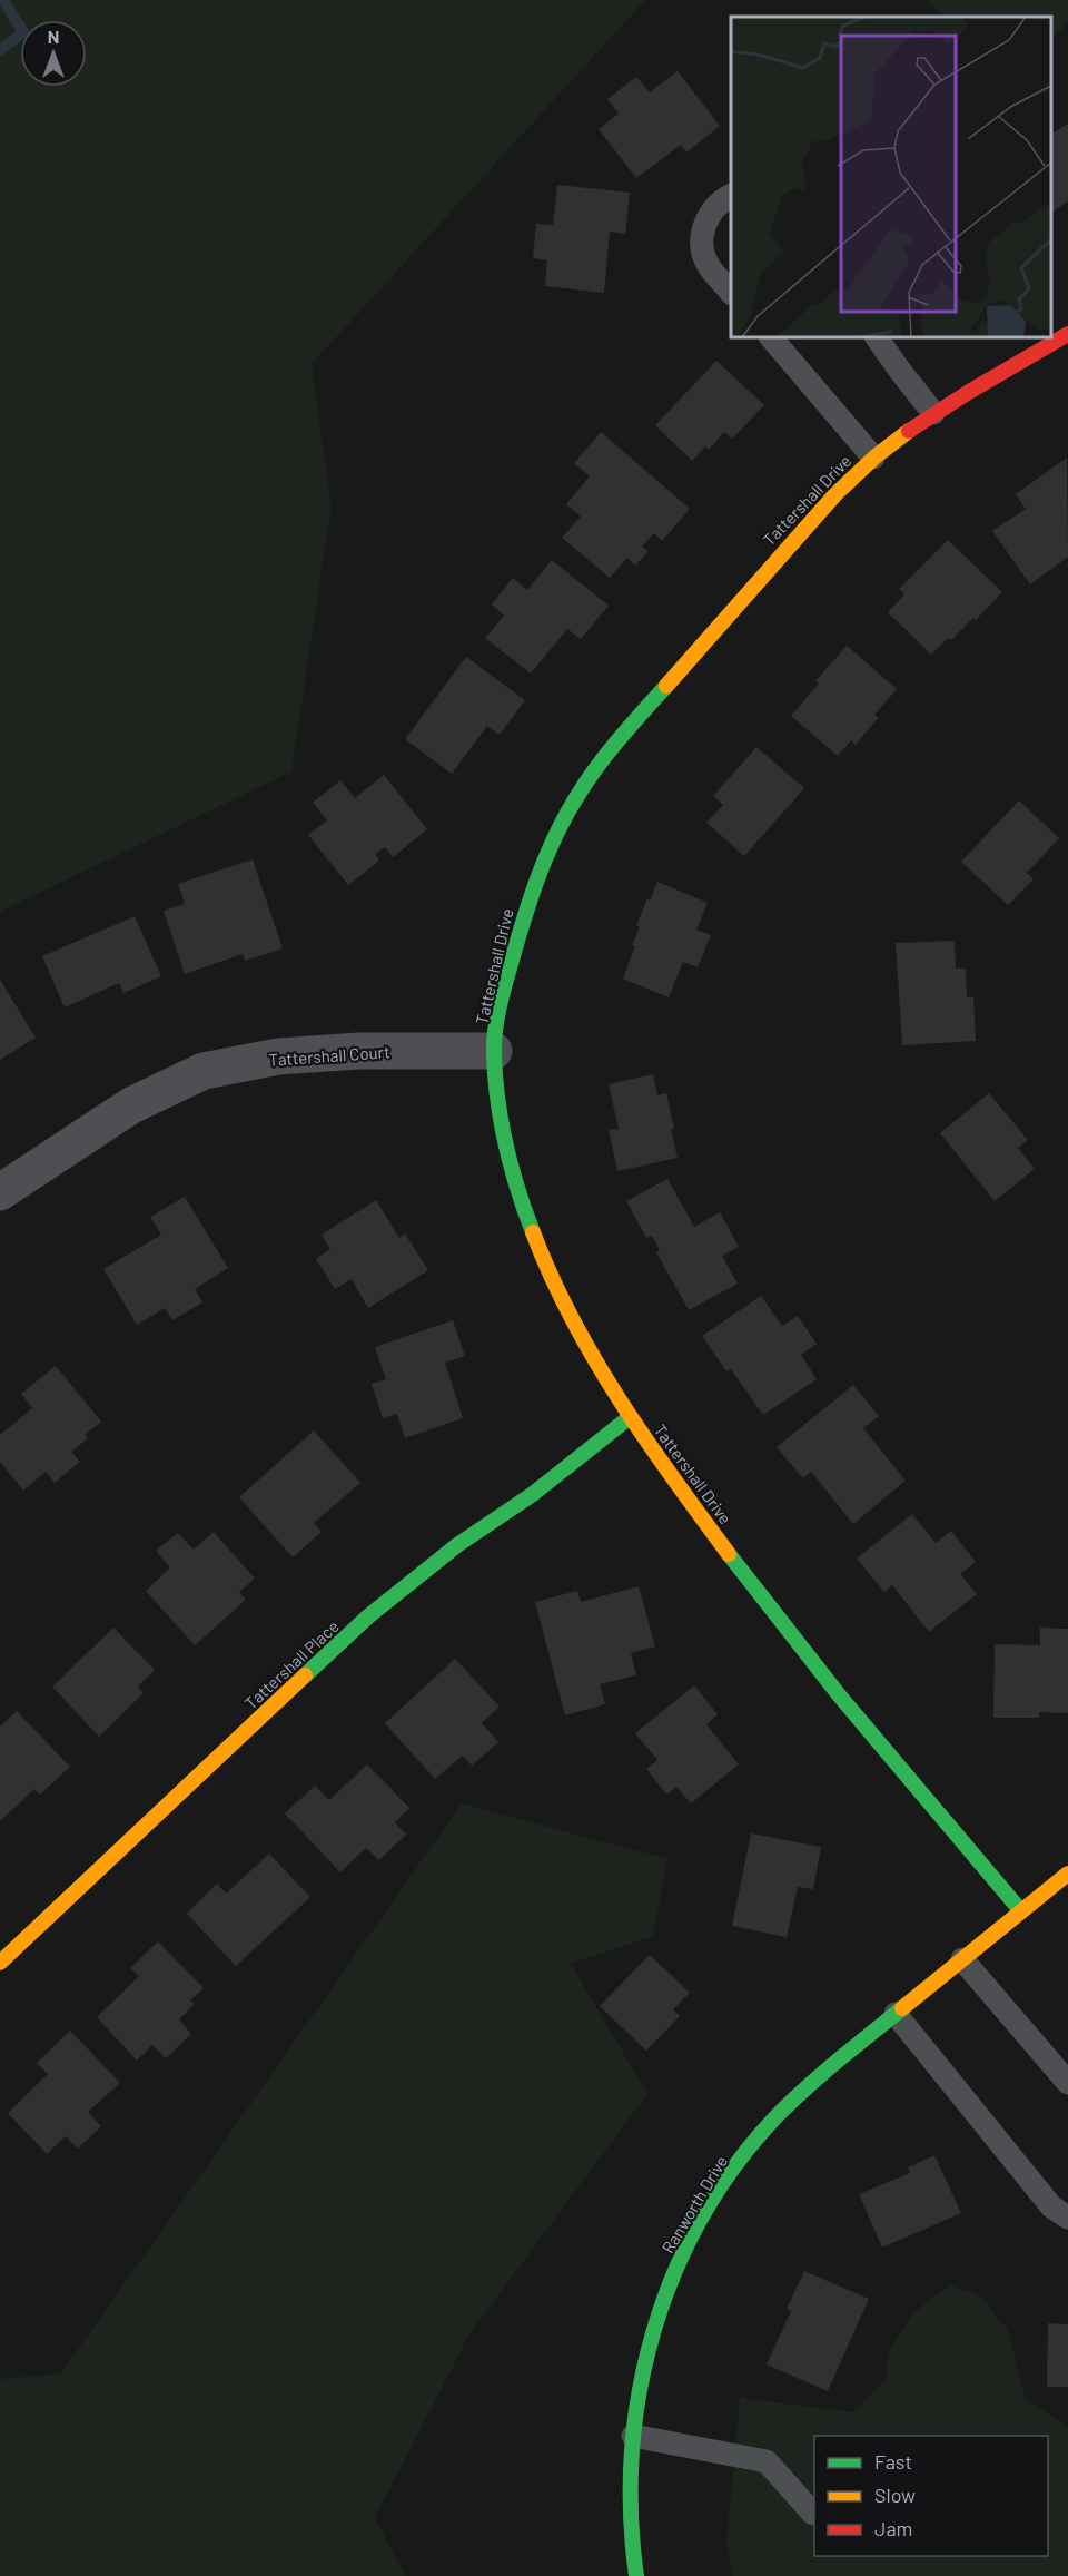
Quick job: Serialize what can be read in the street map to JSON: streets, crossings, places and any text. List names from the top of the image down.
{
  "streets": {
    "street": [
      "Tattershall Drive",
      "Tattershall Court",
      "Tattershall Place",
      "Ranworth Drive"
    ]
  },
  "crossings": [
    ["Tattershall Drive", "Tattershall Court"],
    ["Tattershall Drive", "Tattershall Place"],
    ["Tattershall Drive", "Ranworth Drive"]
  ],
  "legend": ["Fast", "Slow", "Jam"],
  "north": "top"
}
